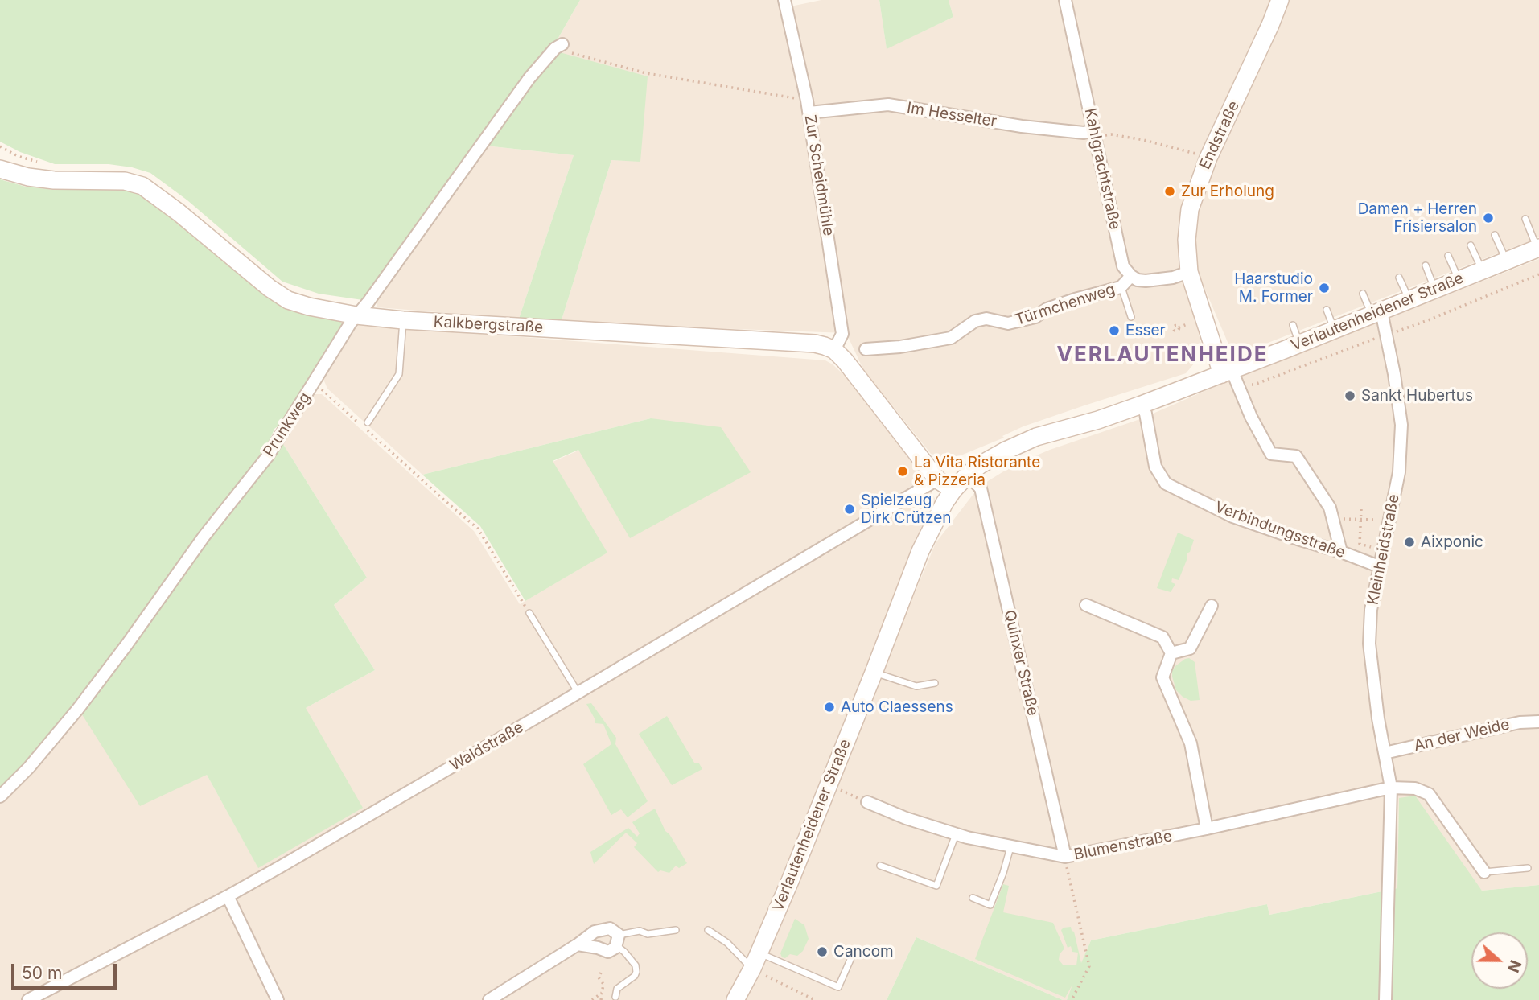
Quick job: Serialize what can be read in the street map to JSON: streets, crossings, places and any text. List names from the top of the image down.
{
  "streets": {
    "main road": ["Endstraße", "Verlautenheidener Straße", "Kalkbergstraße"],
    "street": [
      "Im Hesselter",
      "Kahlgrachtstraße",
      "Zur Scheidmühle",
      "Türmchenweg",
      "Prunkweg",
      "Verbindungsstraße",
      "Kleinheidstraße",
      "Quinxer Straße",
      "An der Weide",
      "Waldstraße",
      "Blumenstraße"
    ]
  },
  "crossings": [
    ["Im Hesselter", "Kahlgrachtstraße"],
    ["Im Hesselter", "Zur Scheidmühle"],
    ["Endstraße", "Verlautenheidener Straße"],
    ["Kahlgrachtstraße", "Türmchenweg"],
    ["Zur Scheidmühle", "Kalkbergstraße"],
    ["Verlautenheidener Straße", "Verbindungsstraße"],
    ["Verlautenheidener Straße", "Kleinheidstraße"],
    ["Verlautenheidener Straße", "Quinxer Straße"],
    ["Kalkbergstraße", "Prunkweg"],
    ["Verbindungsstraße", "Kleinheidstraße"],
    ["Kleinheidstraße", "An der Weide"],
    ["Kleinheidstraße", "Blumenstraße"],
    ["Quinxer Straße", "Blumenstraße"]
  ],
  "districts": ["VERLAUTENHEIDE"],
  "places": [
    "Zur Erholung",
    "Damen + Herren Frisiersalon",
    "Haarstudio M. Former",
    "Esser",
    "Sankt Hubertus",
    "La Vita Ristorante & Pizzeria",
    "Spielzeug Dirk Crützen",
    "Aixponic",
    "Auto Claessens",
    "Cancom"
  ],
  "scale_bar": "50 m",
  "north": "right"
}
